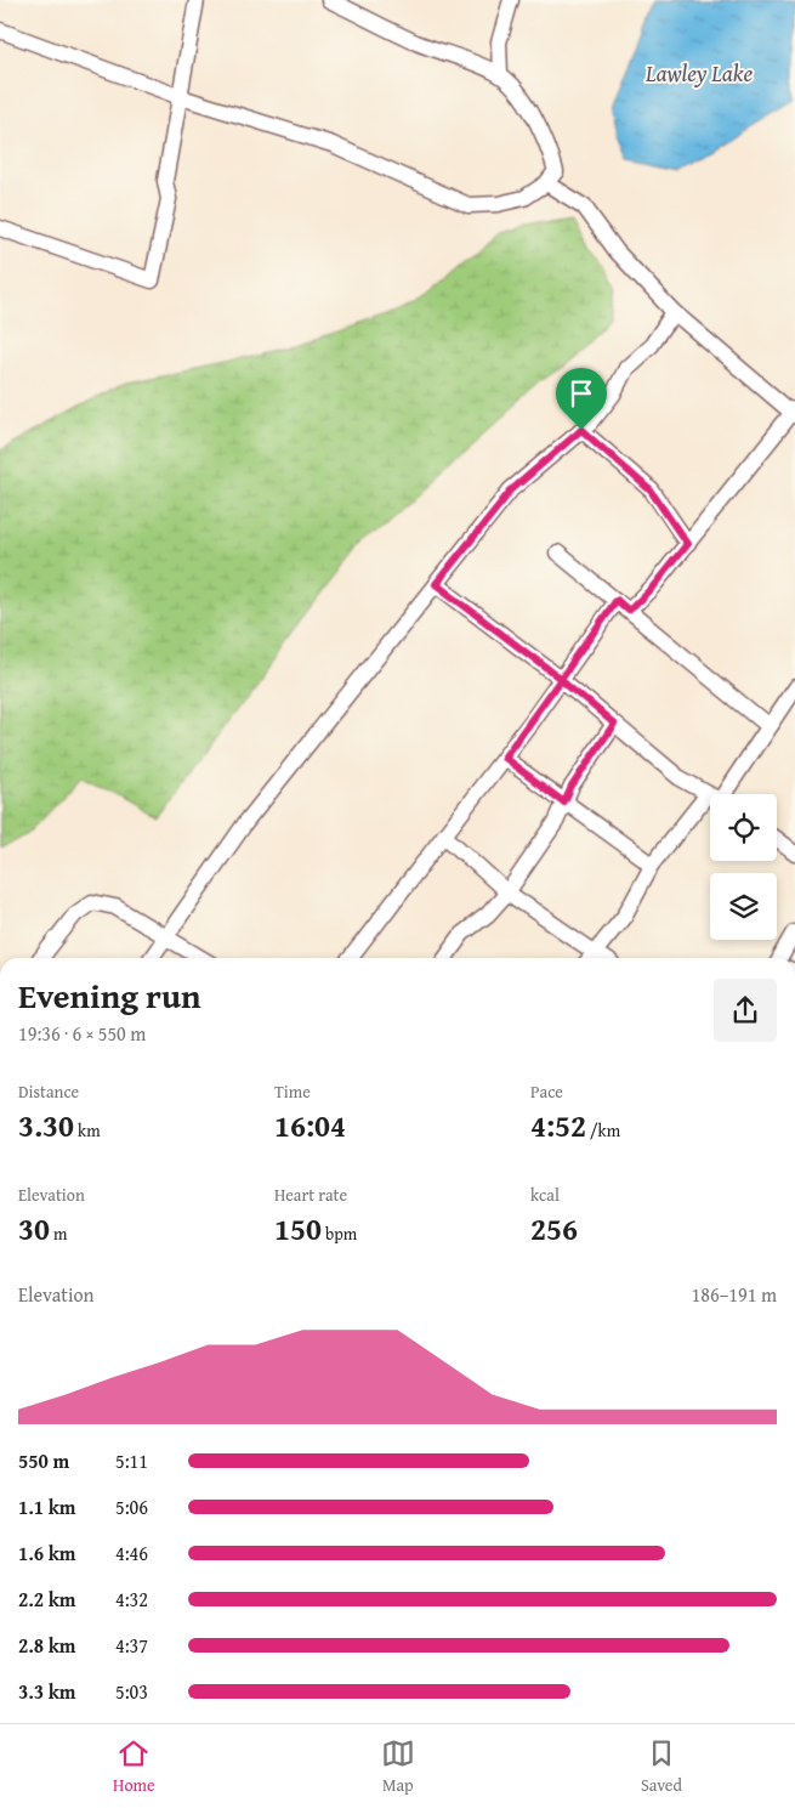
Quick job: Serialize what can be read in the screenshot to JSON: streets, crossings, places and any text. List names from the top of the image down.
{
  "water": ["Lawley Lake"],
  "page": {
    "heading": ["Evening run", "19:36 · 6 × 550 m"],
    "stats": [
      ["Distance", "3.30 km"],
      ["Time", "16:04"],
      ["Pace", "4:52 /km"],
      ["Elevation", "30 m"],
      ["Heart rate", "150 bpm"],
      ["kcal", "256"]
    ],
    "chart": ["Elevation", "186–191 m"],
    "list": [
      {
        "name": "550 m",
        "note": "5:11"
      },
      {
        "name": "1.1 km",
        "note": "5:06"
      },
      {
        "name": "1.6 km",
        "note": "4:46"
      },
      {
        "name": "2.2 km",
        "note": "4:32"
      },
      {
        "name": "2.8 km",
        "note": "4:37"
      },
      {
        "name": "3.3 km",
        "note": "5:03"
      }
    ],
    "tabs": ["Home", "Map", "Saved"]
  }
}
